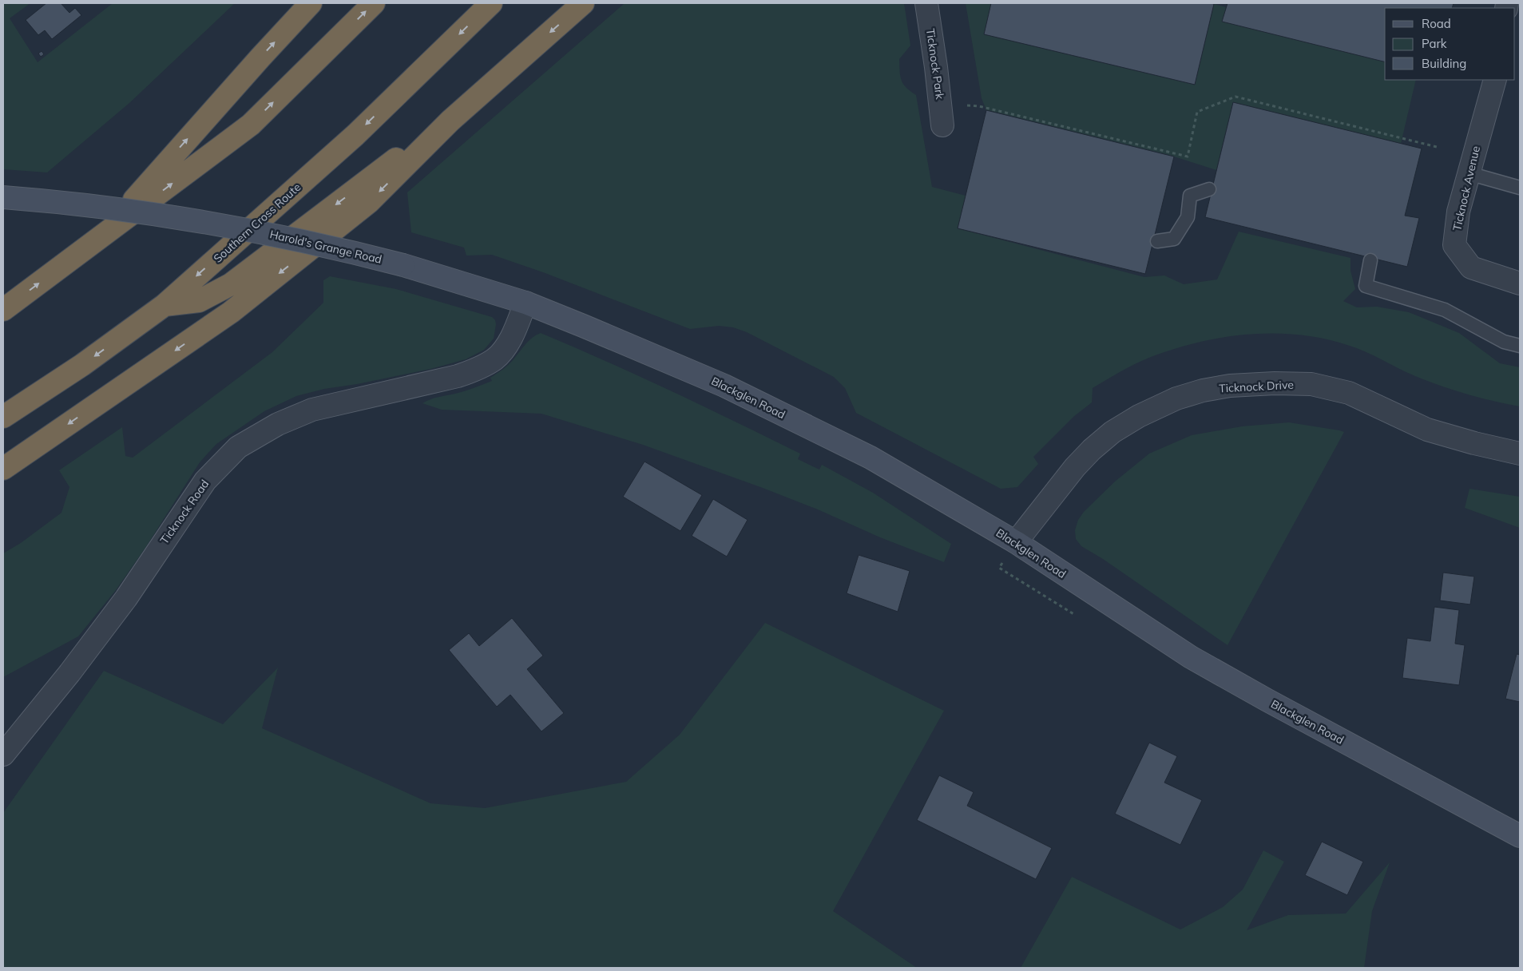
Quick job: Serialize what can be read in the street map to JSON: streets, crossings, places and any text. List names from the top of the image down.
{
  "streets": {
    "highway": ["Southern Cross Route"],
    "street": [
      "Ticknock Park",
      "Ticknock Avenue",
      "Harold's Grange Road",
      "Ticknock Drive",
      "Blackglen Road",
      "Ticknock Road"
    ]
  },
  "crossings": [
    ["Harold's Grange Road", "Blackglen Road"],
    ["Harold's Grange Road", "Ticknock Road"],
    ["Ticknock Drive", "Blackglen Road"],
    ["Blackglen Road", "Ticknock Road"]
  ],
  "legend": ["Road", "Park", "Building"]
}
